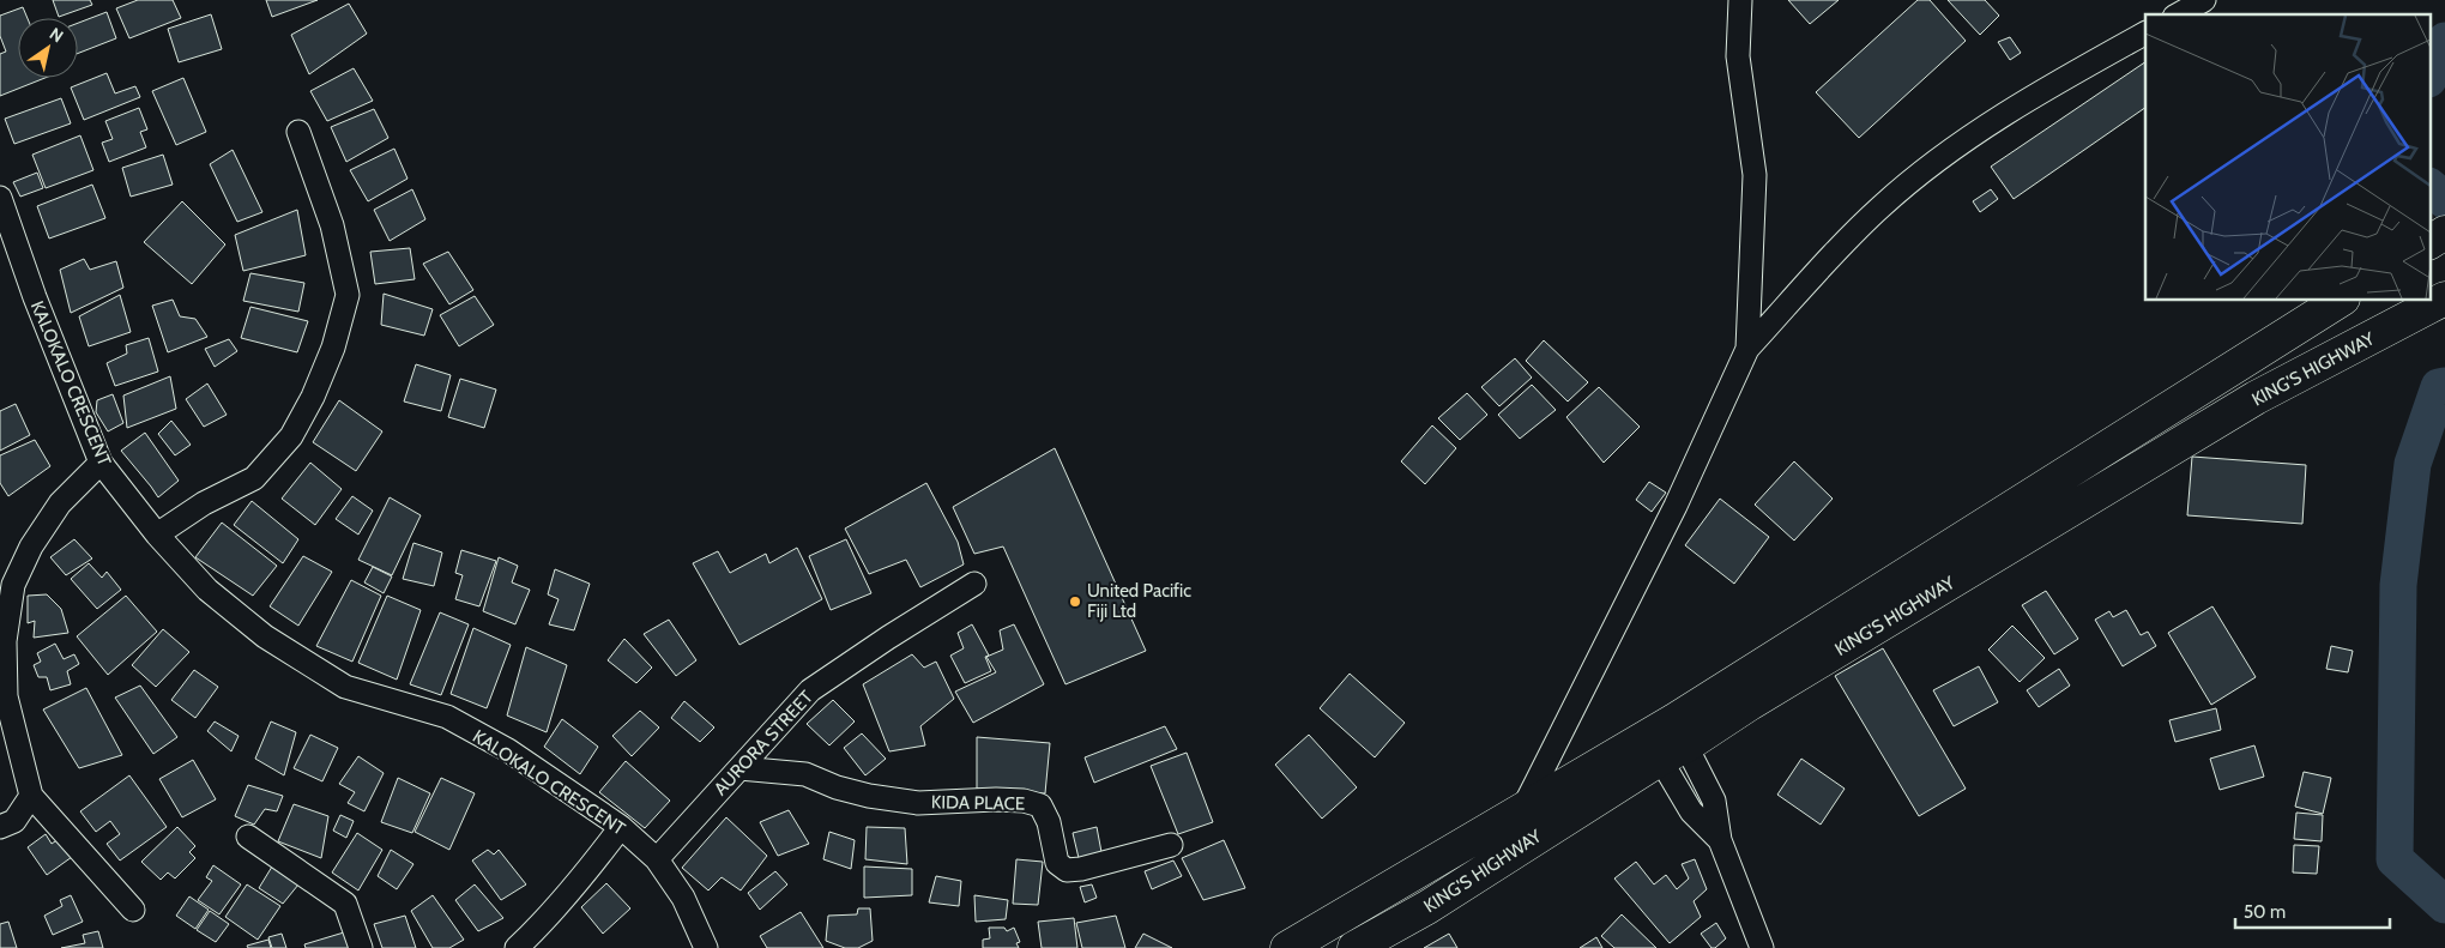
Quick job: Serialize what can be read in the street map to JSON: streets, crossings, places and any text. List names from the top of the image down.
{
  "streets": {
    "highway": ["KING'S HIGHWAY"],
    "street": ["KALOKALO CRESCENT", "AURORA STREET", "KIDA PLACE"]
  },
  "crossings": [
    ["KALOKALO CRESCENT", "AURORA STREET"],
    ["AURORA STREET", "KIDA PLACE"]
  ],
  "places": ["United Pacific Fiji Ltd"],
  "scale_bar": "50 m",
  "north": "top right"
}
